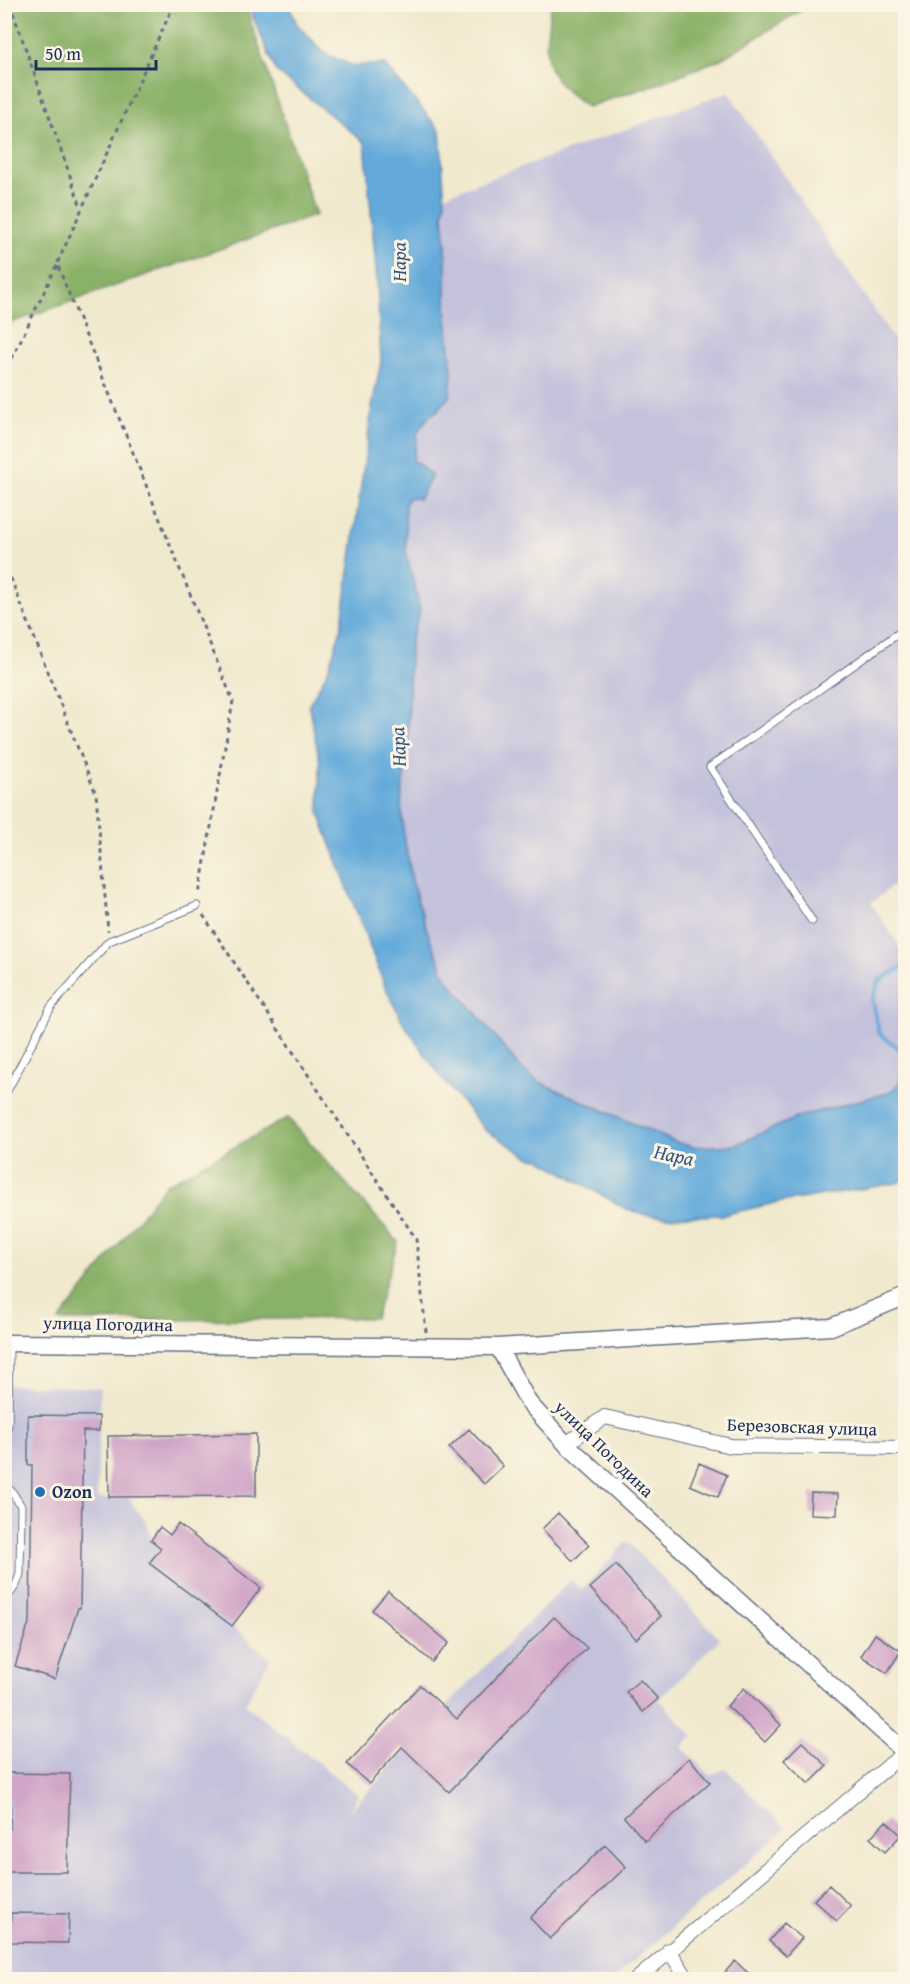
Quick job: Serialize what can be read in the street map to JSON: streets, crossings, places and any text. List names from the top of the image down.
{
  "streets": {
    "street": ["улица Погодина", "Березовская улица"]
  },
  "crossings": [
    ["улица Погодина", "Березовская улица"]
  ],
  "water": ["Нара"],
  "places": ["Ozon"],
  "scale_bar": "50 m"
}
